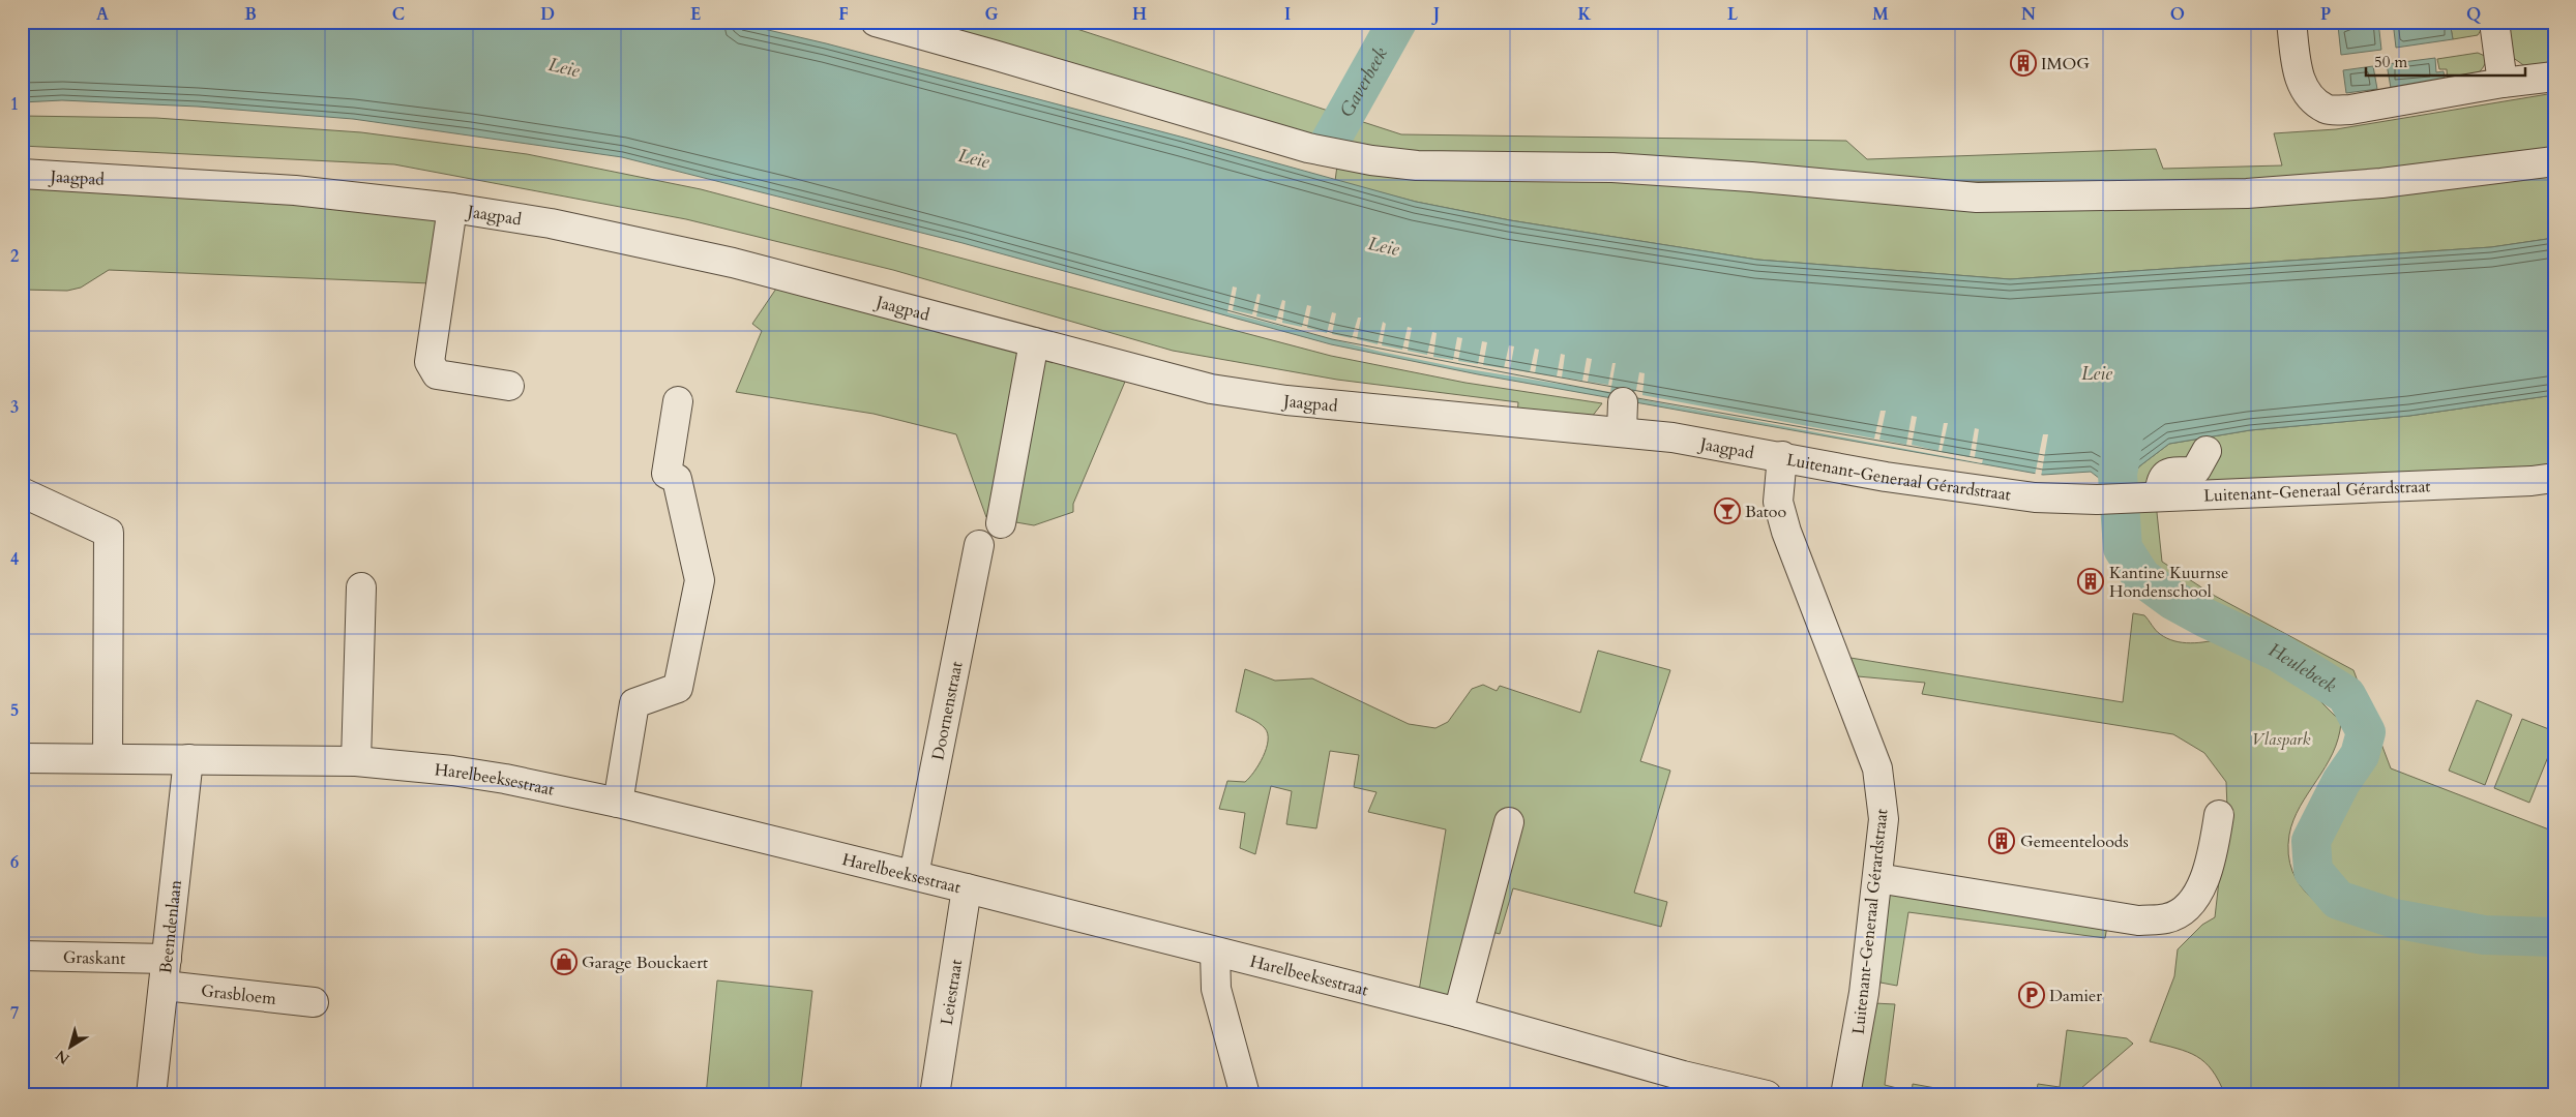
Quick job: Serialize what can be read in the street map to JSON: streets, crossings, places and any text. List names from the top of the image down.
{
  "streets": {
    "street": [
      "Jaagpad",
      "Luitenant-Generaal Gérardstraat",
      "Doornenstraat",
      "Harelbeeksestraat",
      "Beemdenlaan",
      "Graskant",
      "Leiestraat",
      "Grasbloem"
    ]
  },
  "crossings": [
    ["Jaagpad", "Luitenant-Generaal Gérardstraat"],
    ["Doornenstraat", "Harelbeeksestraat"],
    ["Harelbeeksestraat", "Beemdenlaan"],
    ["Harelbeeksestraat", "Leiestraat"],
    ["Beemdenlaan", "Graskant"],
    ["Beemdenlaan", "Grasbloem"],
    ["Graskant", "Grasbloem"]
  ],
  "water": ["Leie", "Gaverbeek", "Heulebeek"],
  "parks": ["Vlaspark"],
  "places": {
    "building": ["IMOG", "Kantine Kuurnse Hondenschool", "Gemeenteloods"],
    "bar": ["Batoo"],
    "shop": ["Garage Bouckaert"],
    "parking": ["Damier"]
  },
  "scale_bar": "50 m",
  "north": "bottom left",
  "grid": {
    "columns": [
      "A",
      "B",
      "C",
      "D",
      "E",
      "F",
      "G",
      "H",
      "I",
      "J",
      "K",
      "L",
      "M",
      "N",
      "O",
      "P",
      "Q"
    ],
    "rows": [
      "1",
      "2",
      "3",
      "4",
      "5",
      "6",
      "7"
    ]
  }
}
